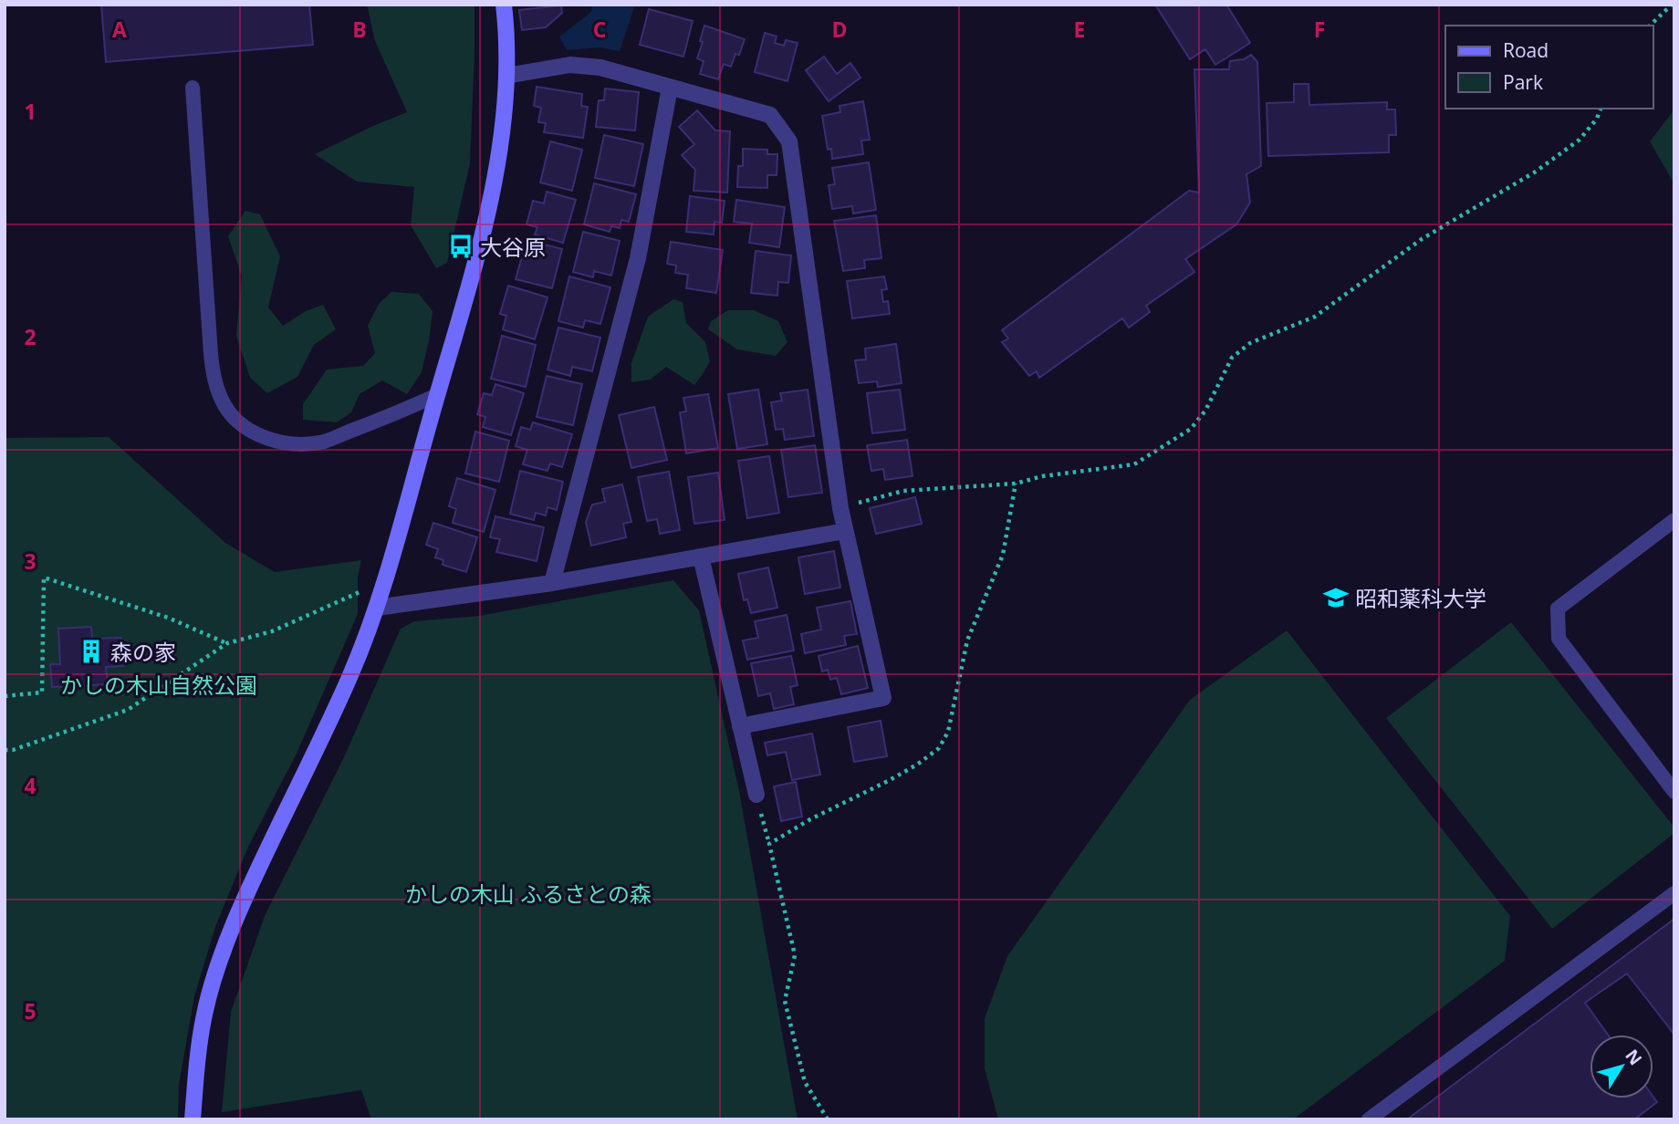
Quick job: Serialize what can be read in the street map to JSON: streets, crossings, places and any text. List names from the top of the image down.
{
  "parks": ["かしの木山自然公園", "かしの木山 ふるさとの森"],
  "places": {
    "bus stop": ["大谷原"],
    "school or university": ["昭和薬科大学"],
    "building": ["森の家"]
  },
  "legend": ["Road", "Park"],
  "north": "top right",
  "grid": {
    "columns": [
      "A",
      "B",
      "C",
      "D",
      "E",
      "F"
    ],
    "rows": [
      "1",
      "2",
      "3",
      "4",
      "5"
    ]
  }
}
